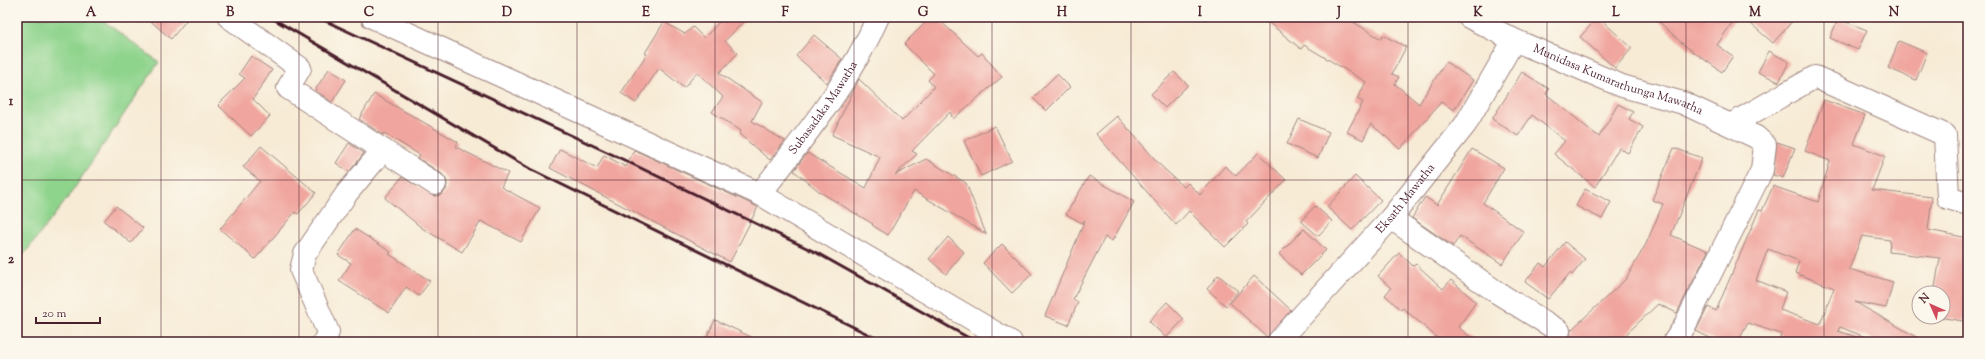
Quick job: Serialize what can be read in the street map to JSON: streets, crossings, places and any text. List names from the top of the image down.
{
  "streets": {
    "street": ["Munidasa Kumarathunga Mawatha", "Subasadaka Mawatha", "Eksath Mawatha"]
  },
  "crossings": [
    ["Munidasa Kumarathunga Mawatha", "Eksath Mawatha"]
  ],
  "scale_bar": "20 m",
  "north": "top left",
  "grid": {
    "columns": [
      "A",
      "B",
      "C",
      "D",
      "E",
      "F",
      "G",
      "H",
      "I",
      "J",
      "K",
      "L",
      "M",
      "N"
    ],
    "rows": ["1", "2"]
  }
}
